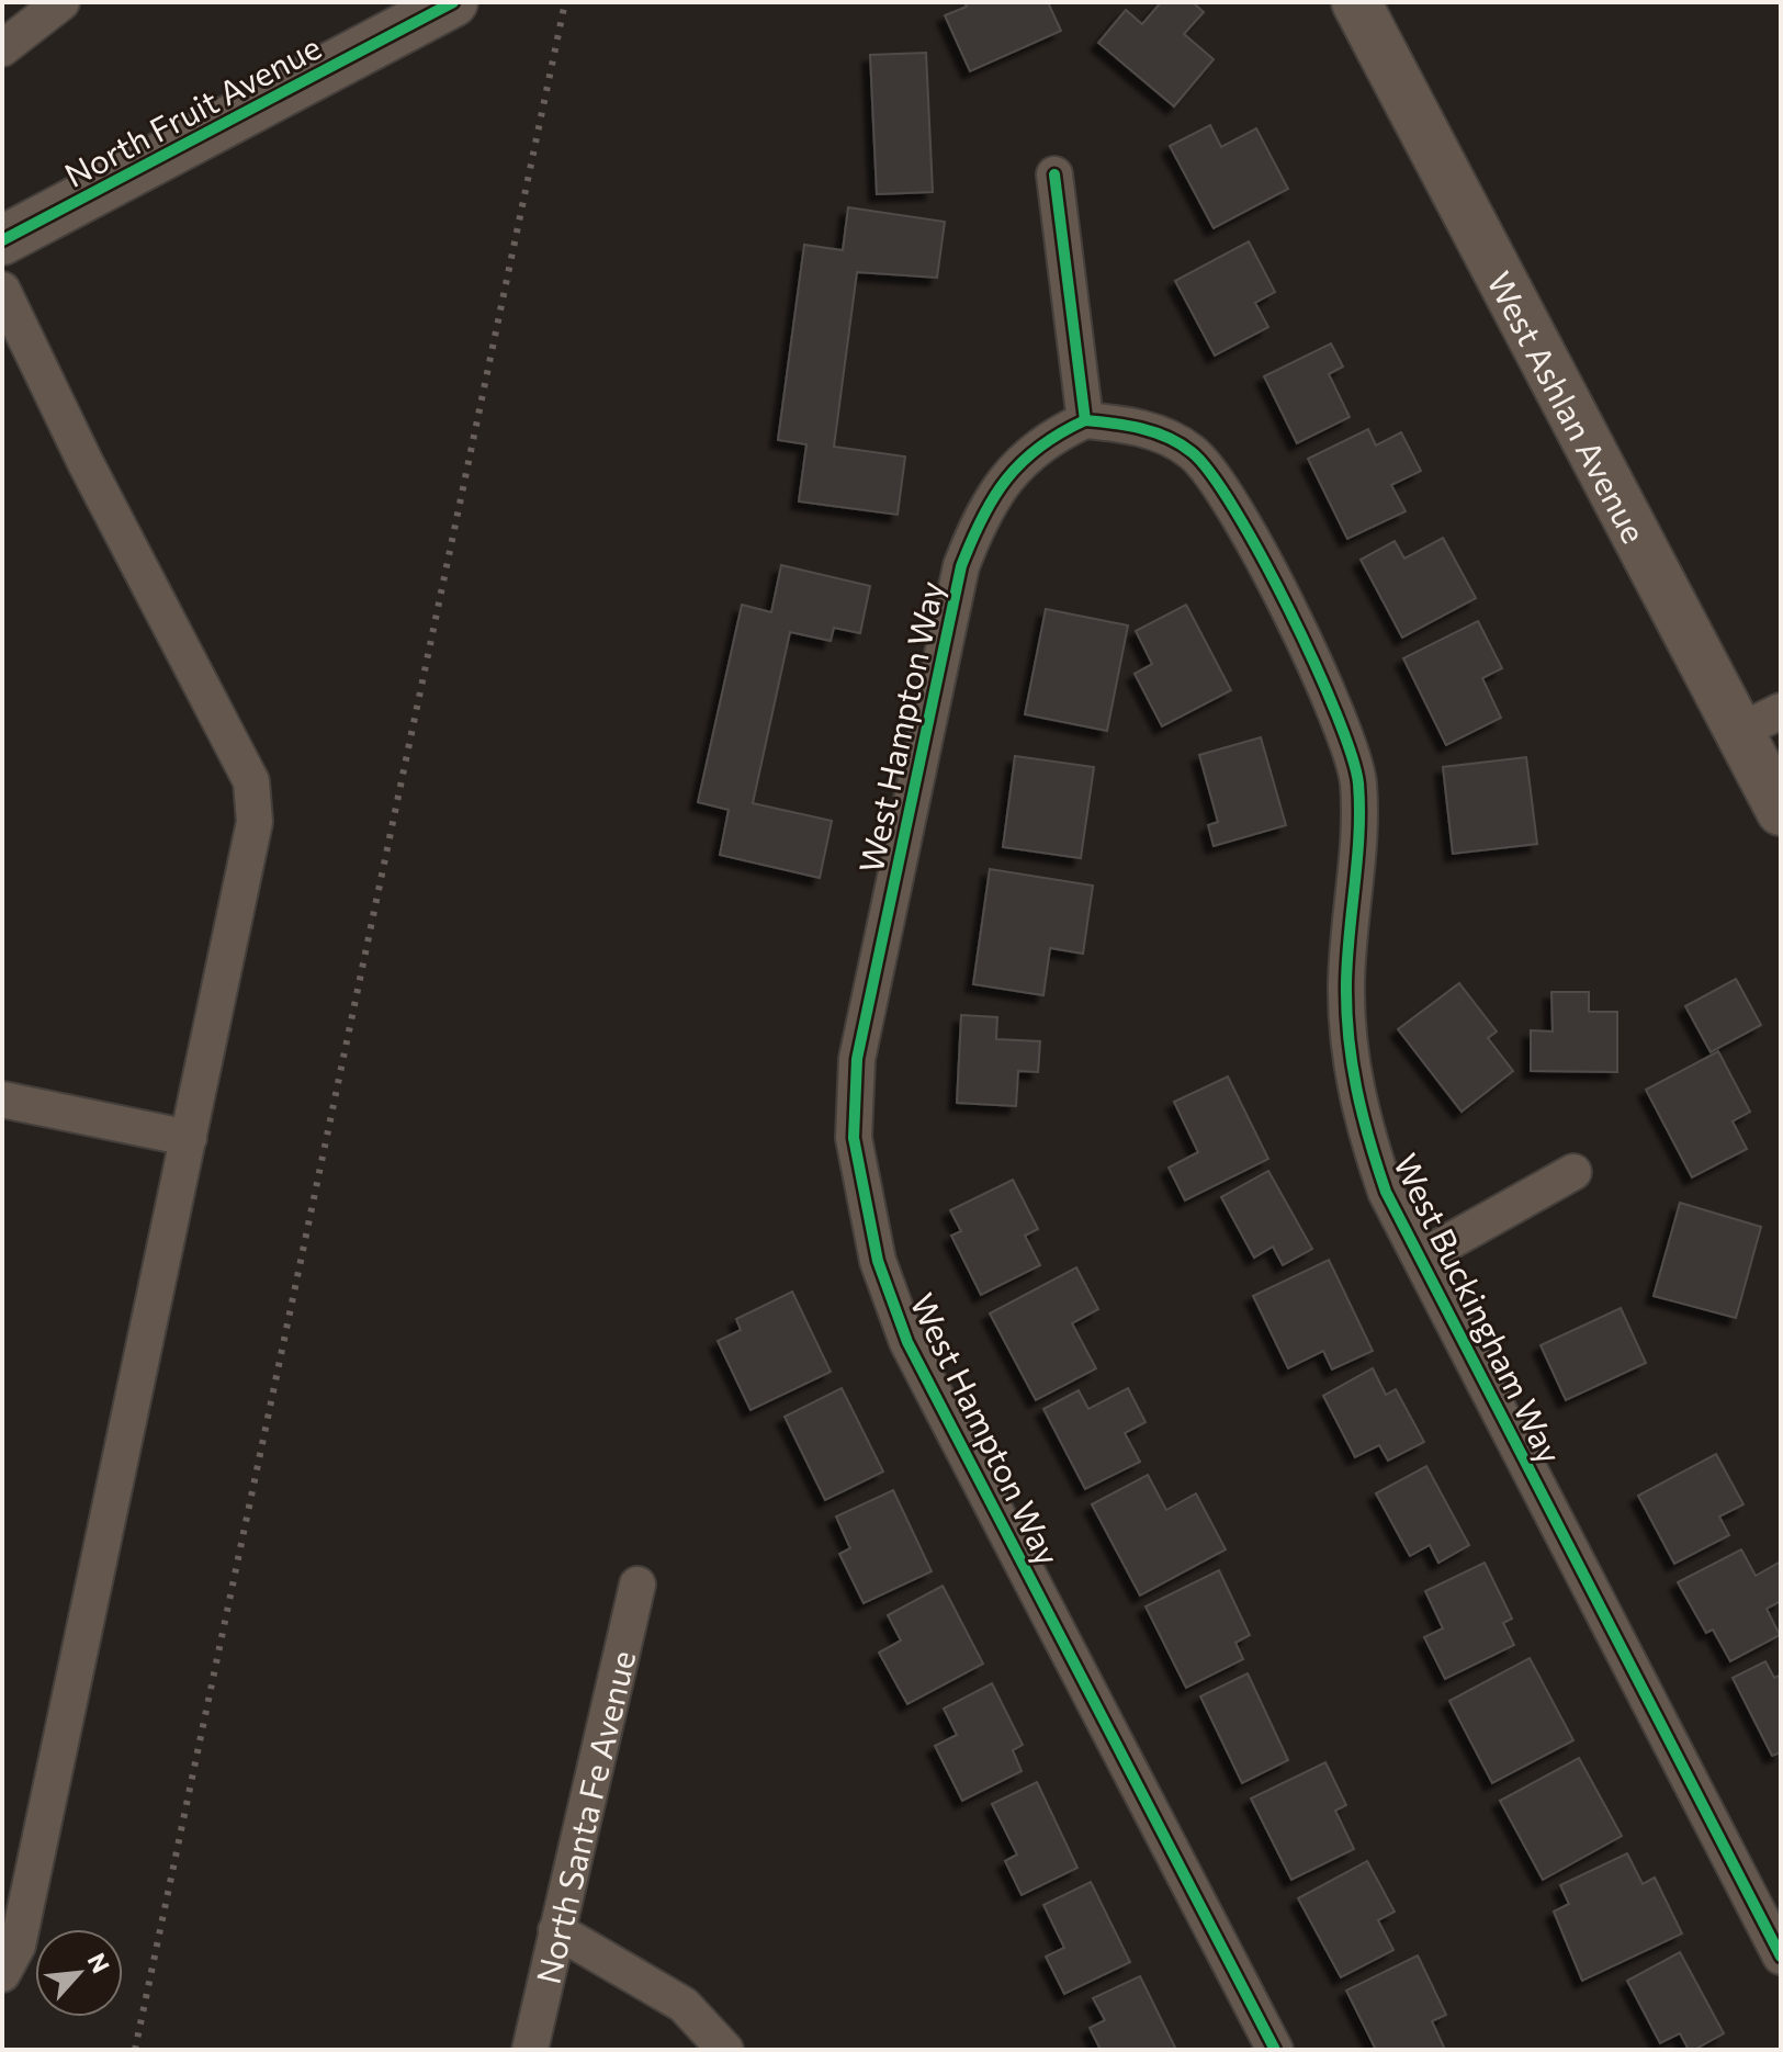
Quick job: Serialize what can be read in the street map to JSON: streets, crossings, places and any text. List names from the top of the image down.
{
  "streets": {
    "main road": ["West Ashlan Avenue"],
    "street": [
      "North Fruit Avenue",
      "West Hampton Way",
      "West Buckingham Way",
      "North Santa Fe Avenue"
    ]
  },
  "crossings": [
    ["West Hampton Way", "West Buckingham Way"]
  ],
  "north": "top right"
}
